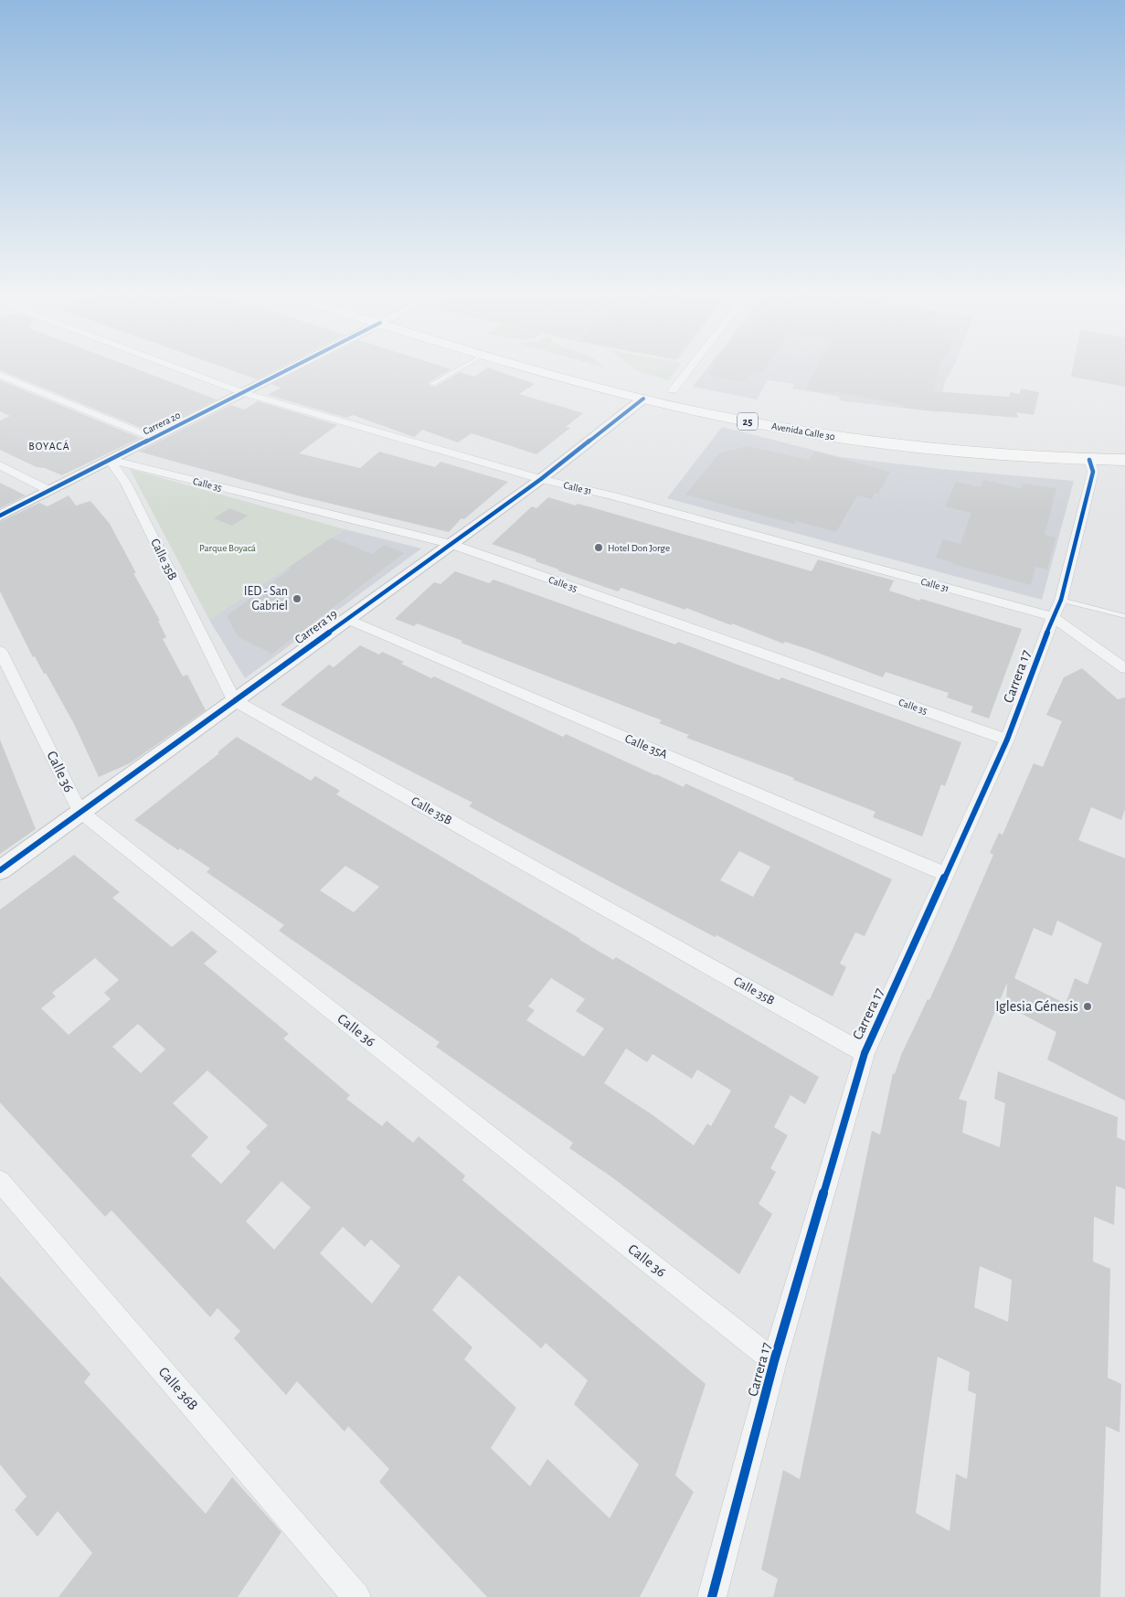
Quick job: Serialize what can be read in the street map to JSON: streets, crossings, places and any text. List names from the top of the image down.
{
  "streets": {
    "highway": ["25", "Avenida Calle 30"],
    "street": [
      "Carrera 20",
      "Calle 35",
      "Calle 31",
      "Calle 35B",
      "Carrera 19",
      "Carrera 17",
      "Calle 35A",
      "Calle 36",
      "Calle 36B"
    ]
  },
  "crossings": [
    ["Carrera 20", "Calle 35"],
    ["Carrera 20", "Calle 31"],
    ["Carrera 20", "Calle 35B"],
    ["Avenida Calle 30", "Carrera 19"],
    ["Avenida Calle 30", "Carrera 17"],
    ["Calle 35", "Calle 35B"],
    ["Calle 35", "Carrera 19"],
    ["Calle 35", "Carrera 17"],
    ["Calle 31", "Carrera 19"],
    ["Calle 31", "Carrera 17"],
    ["Calle 35B", "Carrera 19"],
    ["Calle 35B", "Carrera 17"],
    ["Carrera 19", "Calle 35A"],
    ["Carrera 19", "Calle 36"],
    ["Carrera 17", "Calle 35A"],
    ["Carrera 17", "Calle 36"]
  ],
  "districts": ["BOYACÁ"],
  "parks": ["Parque Boyacá"],
  "places": ["Hotel Don Jorge", "IED - San Gabriel", "Iglesia Génesis"]
}
